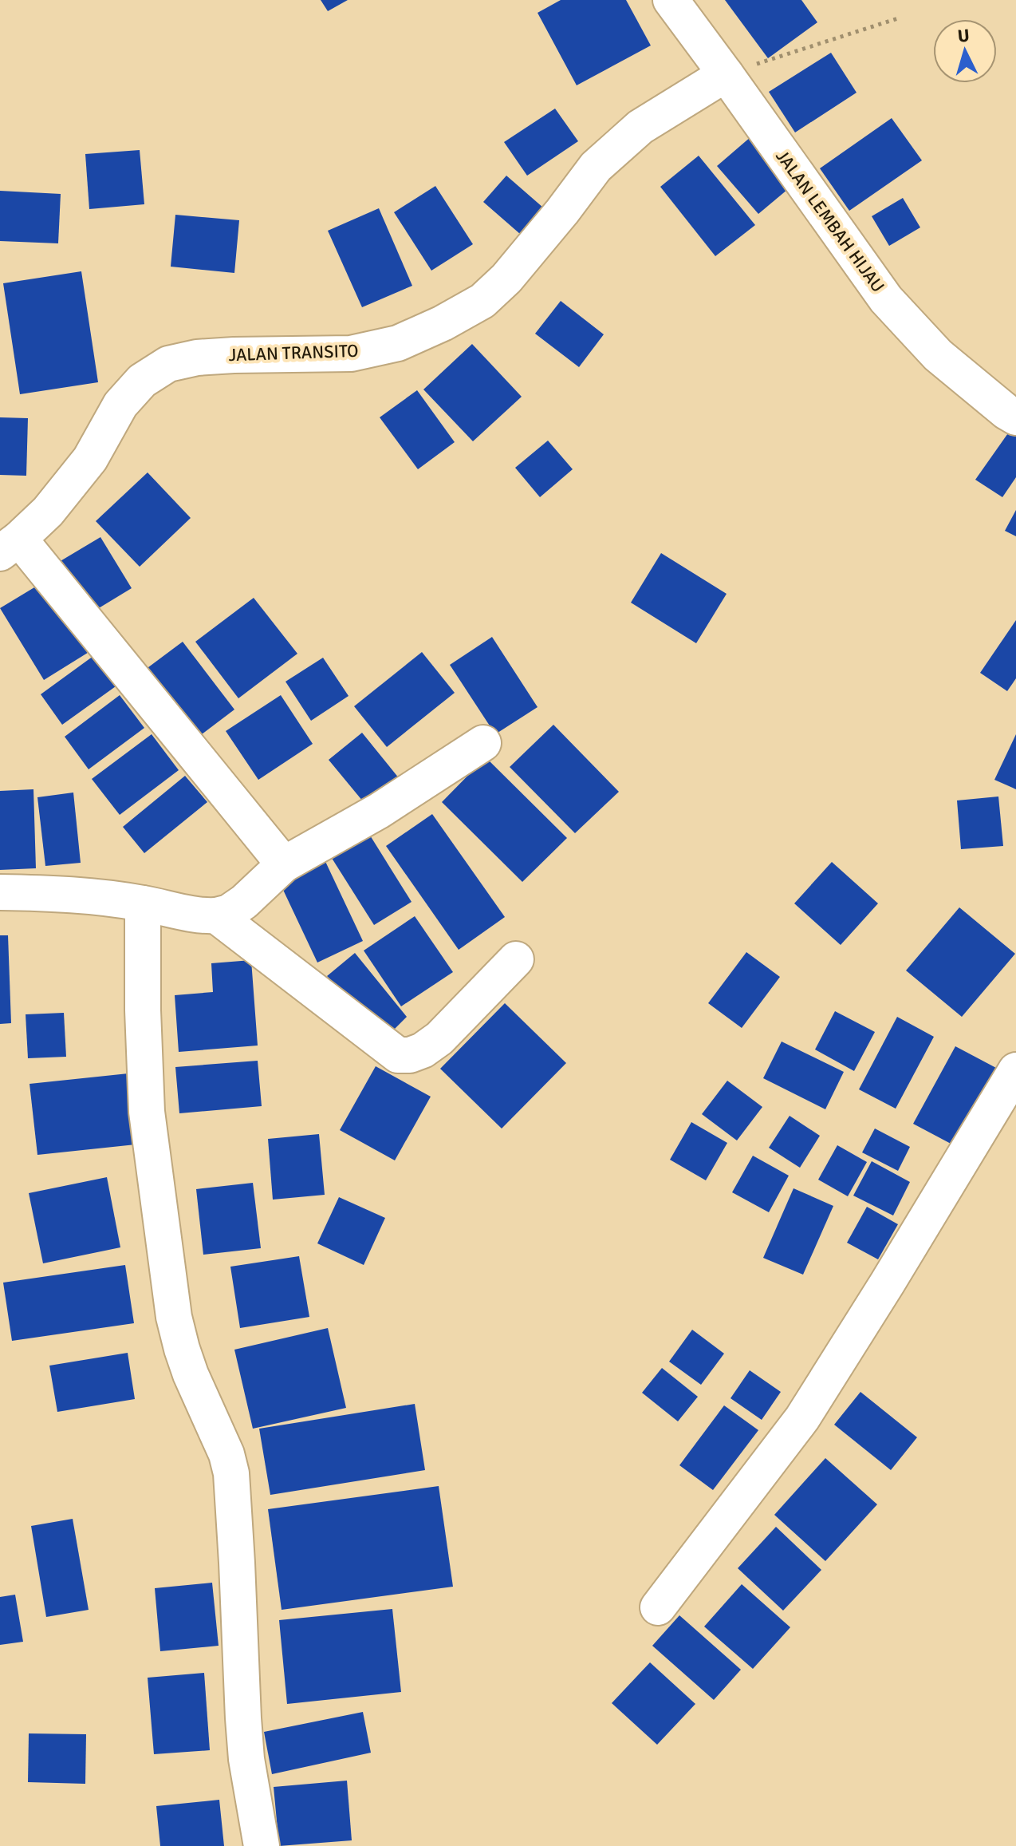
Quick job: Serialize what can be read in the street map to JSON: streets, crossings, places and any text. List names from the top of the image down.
{
  "streets": {
    "street": ["JALAN LEMBAH HIJAU", "JALAN TRANSITO"]
  },
  "crossings": [
    ["JALAN LEMBAH HIJAU", "JALAN TRANSITO"]
  ],
  "north": "top"
}
